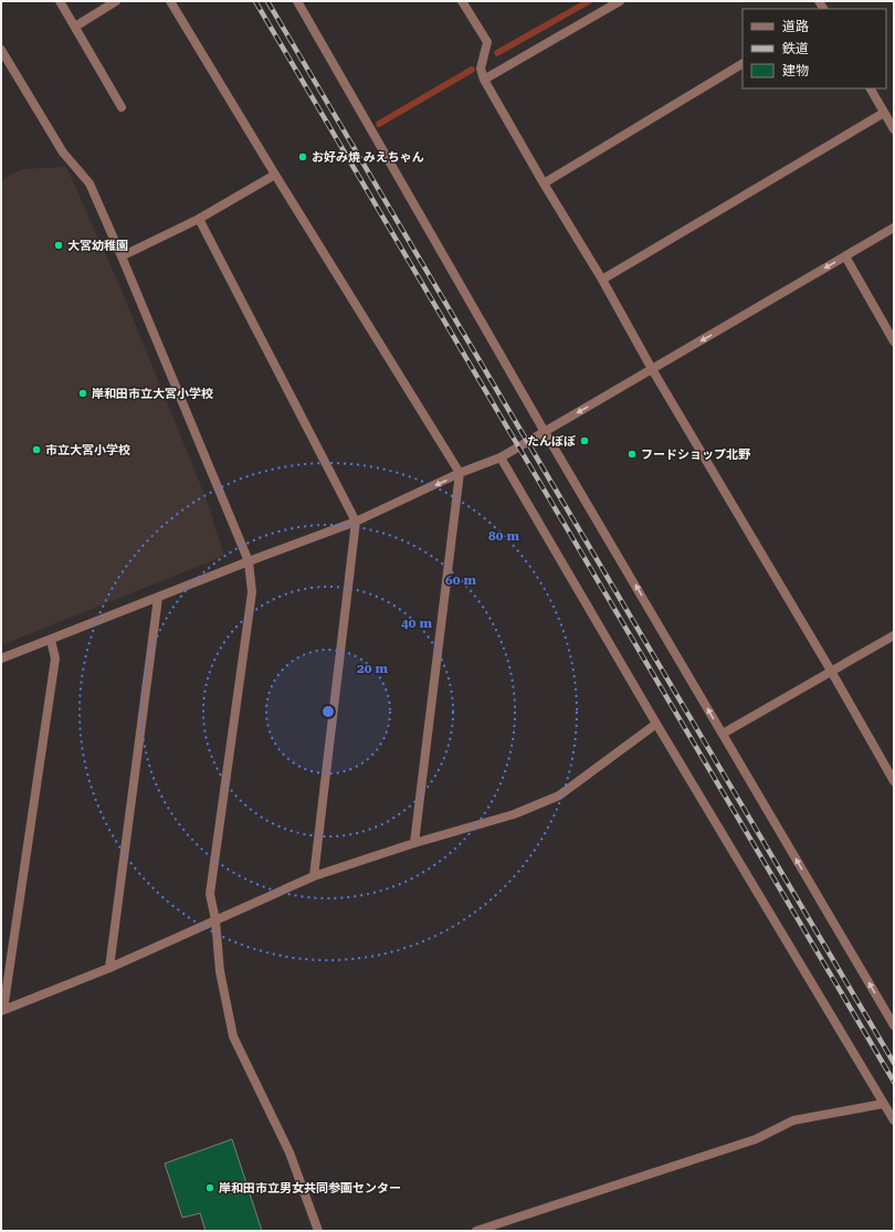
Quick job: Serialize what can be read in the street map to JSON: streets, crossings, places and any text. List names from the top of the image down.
{
  "places": [
    "お好み焼 みえちゃん",
    "大宮幼稚園",
    "岸和田市立大宮小学校",
    "たんぽぽ",
    "市立大宮小学校",
    "フードショップ北野",
    "岸和田市立男女共同参画センター"
  ],
  "legend": ["道路", "鉄道", "建物"],
  "rings": [
    "80 m",
    "60 m",
    "40 m",
    "20 m"
  ]
}
